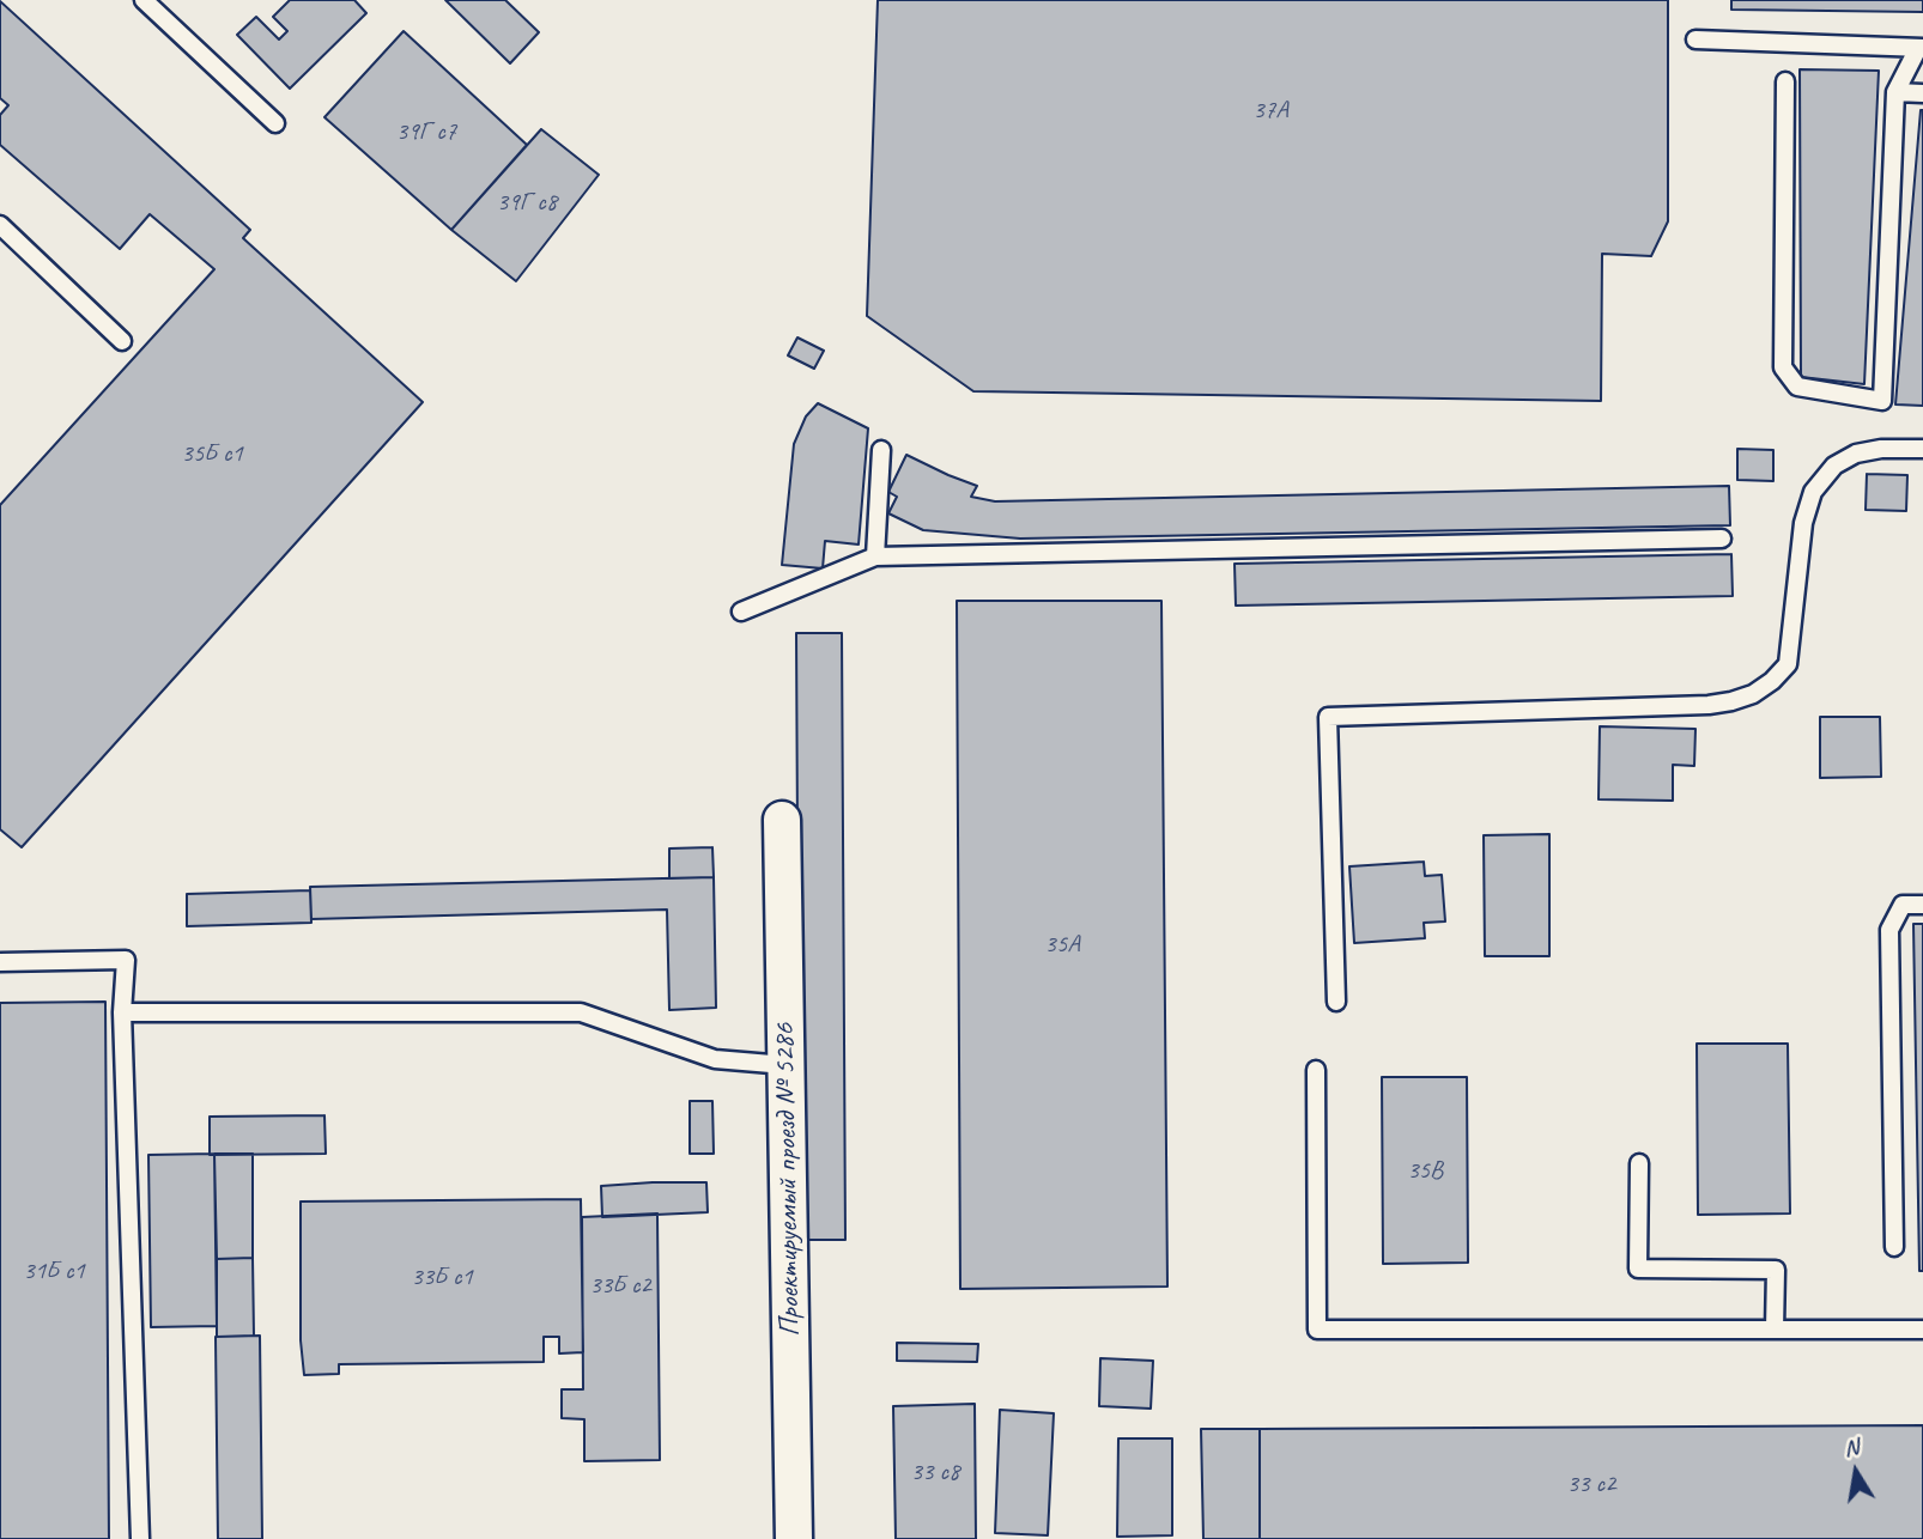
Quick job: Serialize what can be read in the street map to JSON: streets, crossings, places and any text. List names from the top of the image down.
{
  "streets": {
    "street": ["Проектируемый проезд № 5286"]
  },
  "house_numbers": [
    "37А",
    "39Г с7",
    "39Г с8",
    "35Б с1",
    "35А",
    "35В",
    "31Б c1",
    "33Б с1",
    "33Б с2",
    "33 с8",
    "33 с2"
  ],
  "north": "top"
}
